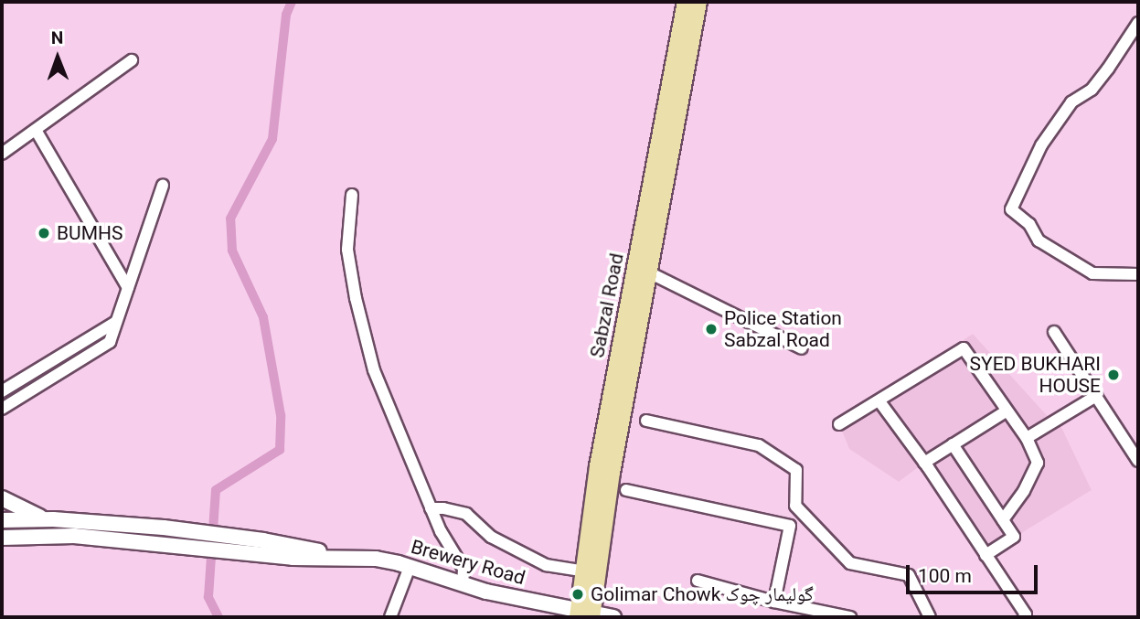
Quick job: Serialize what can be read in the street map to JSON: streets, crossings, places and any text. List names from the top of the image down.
{
  "streets": {
    "main road": ["Sabzal Road", "Brewery Road"]
  },
  "crossings": [
    ["Sabzal Road", "Brewery Road"]
  ],
  "places": [
    "BUMHS",
    "Police Station Sabzal Road",
    "SYED BUKHARI HOUSE",
    "Golimar Chowk گولیمار چوک"
  ],
  "scale_bar": "100 m",
  "north": "top"
}
